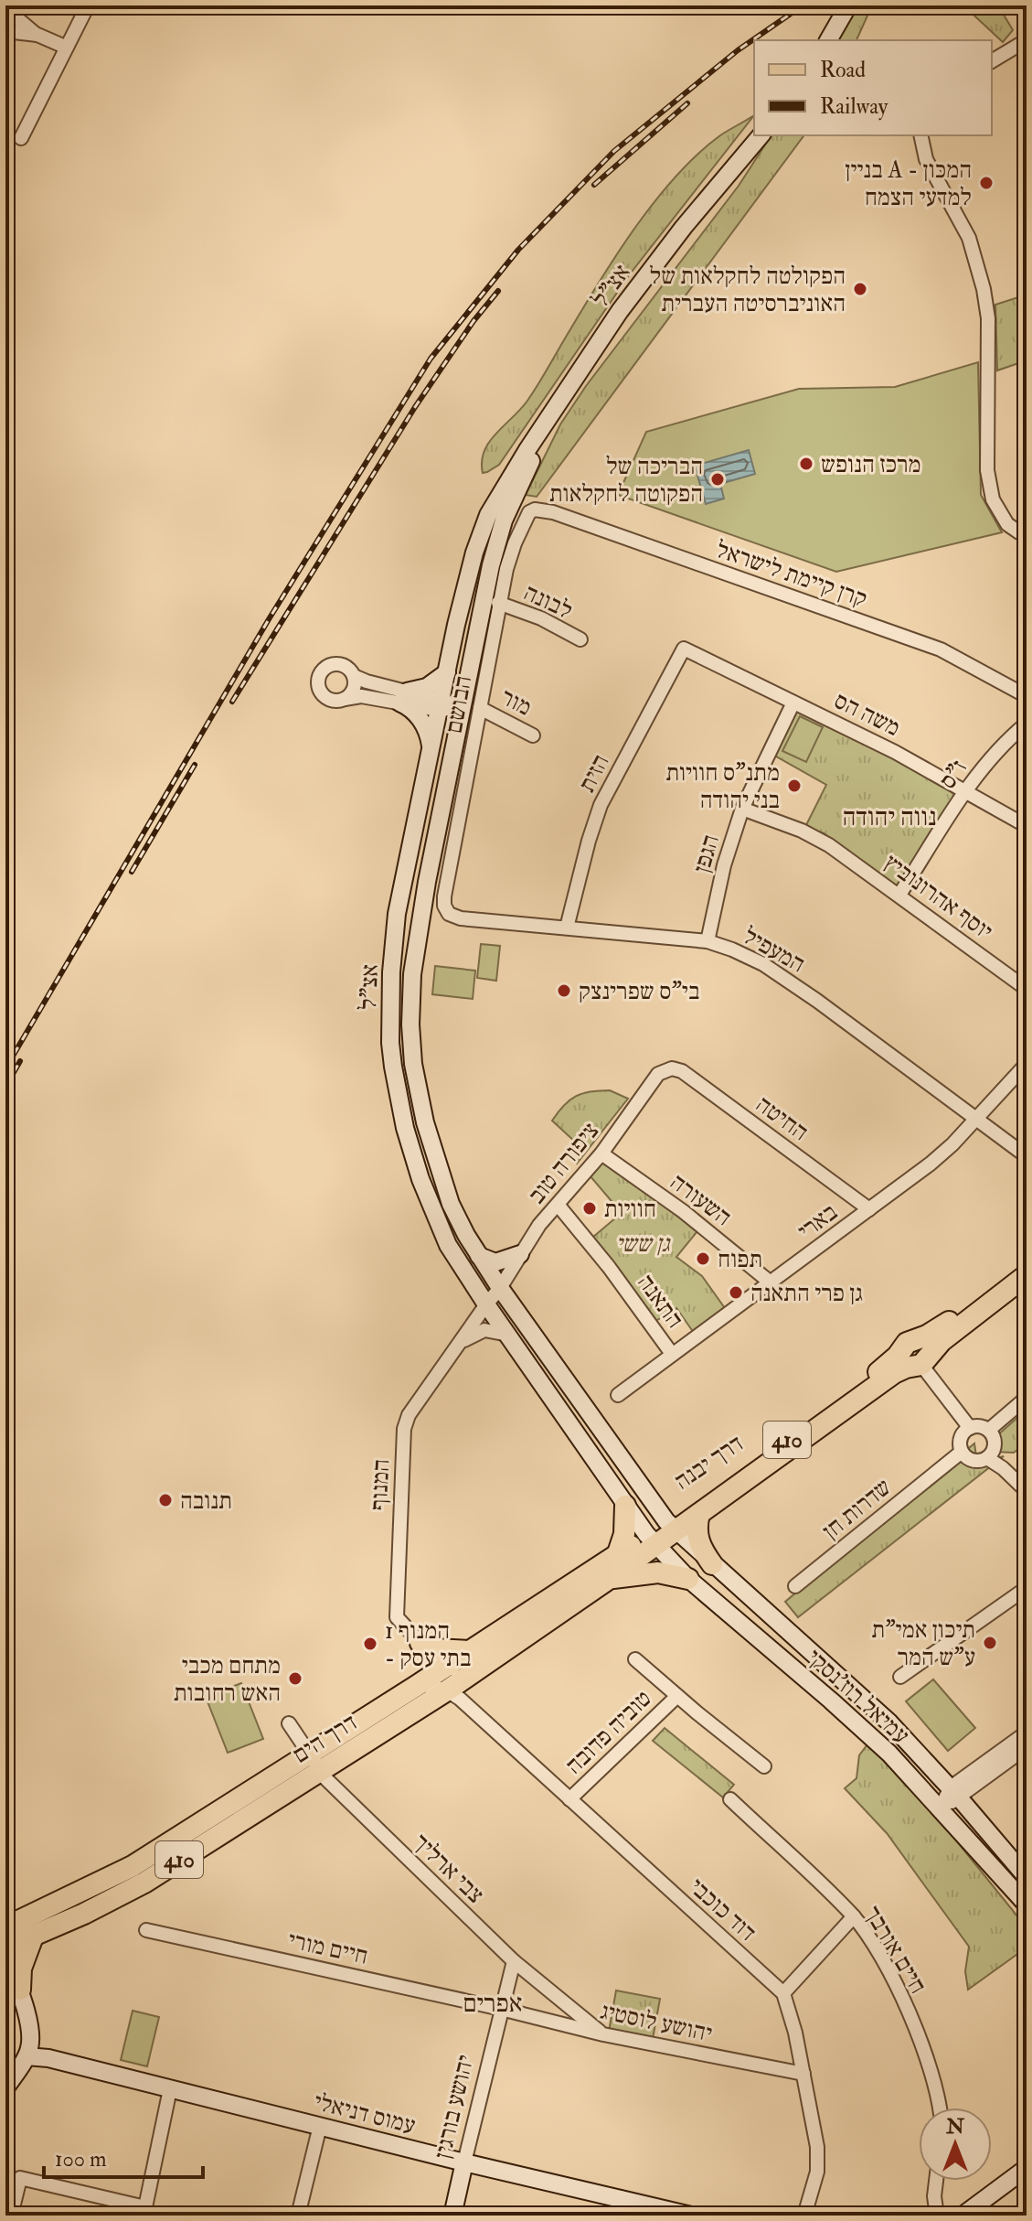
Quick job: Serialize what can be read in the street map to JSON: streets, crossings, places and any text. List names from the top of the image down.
{
  "streets": {
    "main road": [
      "אצ\"ל",
      "410",
      "דרך יבנה",
      "עמיאל רוז'נסקי",
      "דרך הים",
      "יהושע בורגין",
      "עמוס דניאלי"
    ],
    "street": [
      "קרן קיימת לישראל",
      "לבונה",
      "מור",
      "הבושם",
      "משה הס",
      "הזית",
      "ז\"ס",
      "הגפן",
      "יוסף אהרונוביץ",
      "המעפיל",
      "החיטה",
      "ציפורה טוב",
      "השעורה",
      "בארי",
      "התאנה",
      "המנוף",
      "שדרות חן",
      "טוביה פדובה",
      "צבי ארליך",
      "דוד כוכבי",
      "חיים מורי",
      "חיים אורבך",
      "יהושע לוסטיג"
    ]
  },
  "crossings": [
    ["אצ\"ל", "מור"],
    ["אצ\"ל", "הבושם"],
    ["אצ\"ל", "ציפורה טוב"],
    ["אצ\"ל", "דרך יבנה"],
    ["אצ\"ל", "המנוף"],
    ["אצ\"ל", "עמיאל רוז'נסקי"],
    ["אצ\"ל", "דרך הים"],
    ["קרן קיימת לישראל", "הבושם"],
    ["לבונה", "הבושם"],
    ["מור", "הבושם"],
    ["הבושם", "המעפיל"],
    ["משה הס", "הזית"],
    ["משה הס", "ז\"ס"],
    ["משה הס", "הגפן"],
    ["הזית", "המעפיל"],
    ["ז\"ס", "יוסף אהרונוביץ"],
    ["הגפן", "יוסף אהרונוביץ"],
    ["הגפן", "המעפיל"],
    ["המעפיל", "בארי"],
    ["החיטה", "ציפורה טוב"],
    ["החיטה", "בארי"],
    ["ציפורה טוב", "השעורה"],
    ["ציפורה טוב", "התאנה"],
    ["ציפורה טוב", "המנוף"],
    ["השעורה", "בארי"],
    ["בארי", "התאנה"],
    ["דרך יבנה", "עמיאל רוז'נסקי"],
    ["דרך יבנה", "דרך הים"],
    ["המנוף", "דרך הים"],
    ["עמיאל רוז'נסקי", "דרך הים"],
    ["טוביה פדובה", "דוד כוכבי"],
    ["דרך הים", "צבי ארליך"],
    ["דרך הים", "דוד כוכבי"],
    ["צבי ארליך", "יהושע לוסטיג"],
    ["חיים מורי", "יהושע לוסטיג"],
    ["חיים מורי", "יהושע בורגין"],
    ["יהושע לוסטיג", "יהושע בורגין"],
    ["יהושע בורגין", "עמוס דניאלי"]
  ],
  "districts": ["נווה יהודה", "אפרים"],
  "parks": ["גן ששי"],
  "places": [
    "בניין A - המכון למדעי הצמח",
    "הפקולטה לחקלאות של האוניברסיטה העברית",
    "מרכז הנופש",
    "הבריכה של הפקוטה לחקלאות",
    "מתנ\"ס חוויות בני יהודה",
    "בי\"ס שפרינצק",
    "חוויות",
    "תפוח",
    "גן פרי התאנה",
    "תנובה",
    "תיכון אמי\"ת ע\"ש המר",
    "המנוף 1 - בתי עסק",
    "מתחם מכבי האש רחובות"
  ],
  "legend": ["Road", "Railway"],
  "scale_bar": "100 m",
  "north": "top"
}
